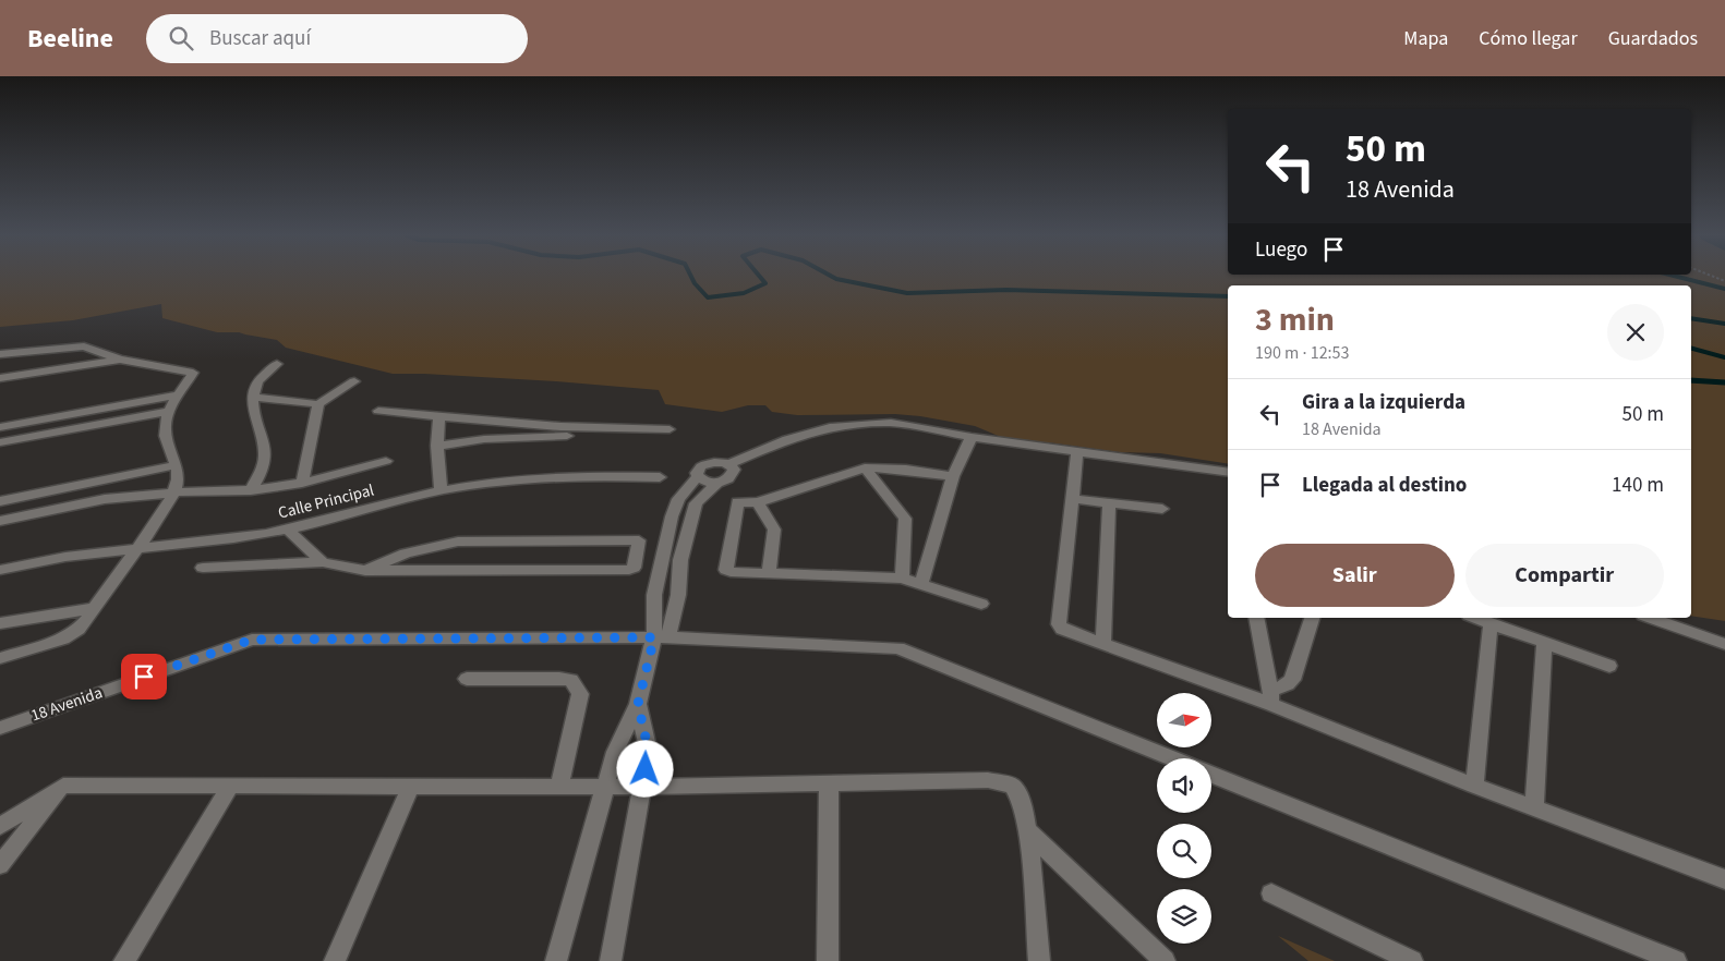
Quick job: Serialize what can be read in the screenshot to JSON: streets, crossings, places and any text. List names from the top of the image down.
{
  "streets": {
    "street": ["Calle Principal", "18 Avenida"]
  },
  "north": "right",
  "page": {
    "header": "Beeline",
    "search": "Buscar aquí",
    "nav": ["Mapa", "Cómo llegar", "Guardados"],
    "turn": ["50 m", "18 Avenida"],
    "then": "Luego",
    "heading": ["3 min", "190 m · 12:53"],
    "list": [
      {
        "name": "Gira a la izquierda",
        "note": "18 Avenida",
        "value": "50 m"
      },
      {
        "name": "Llegada al destino",
        "value": "140 m"
      }
    ],
    "buttons": ["Salir", "Compartir"]
  }
}
